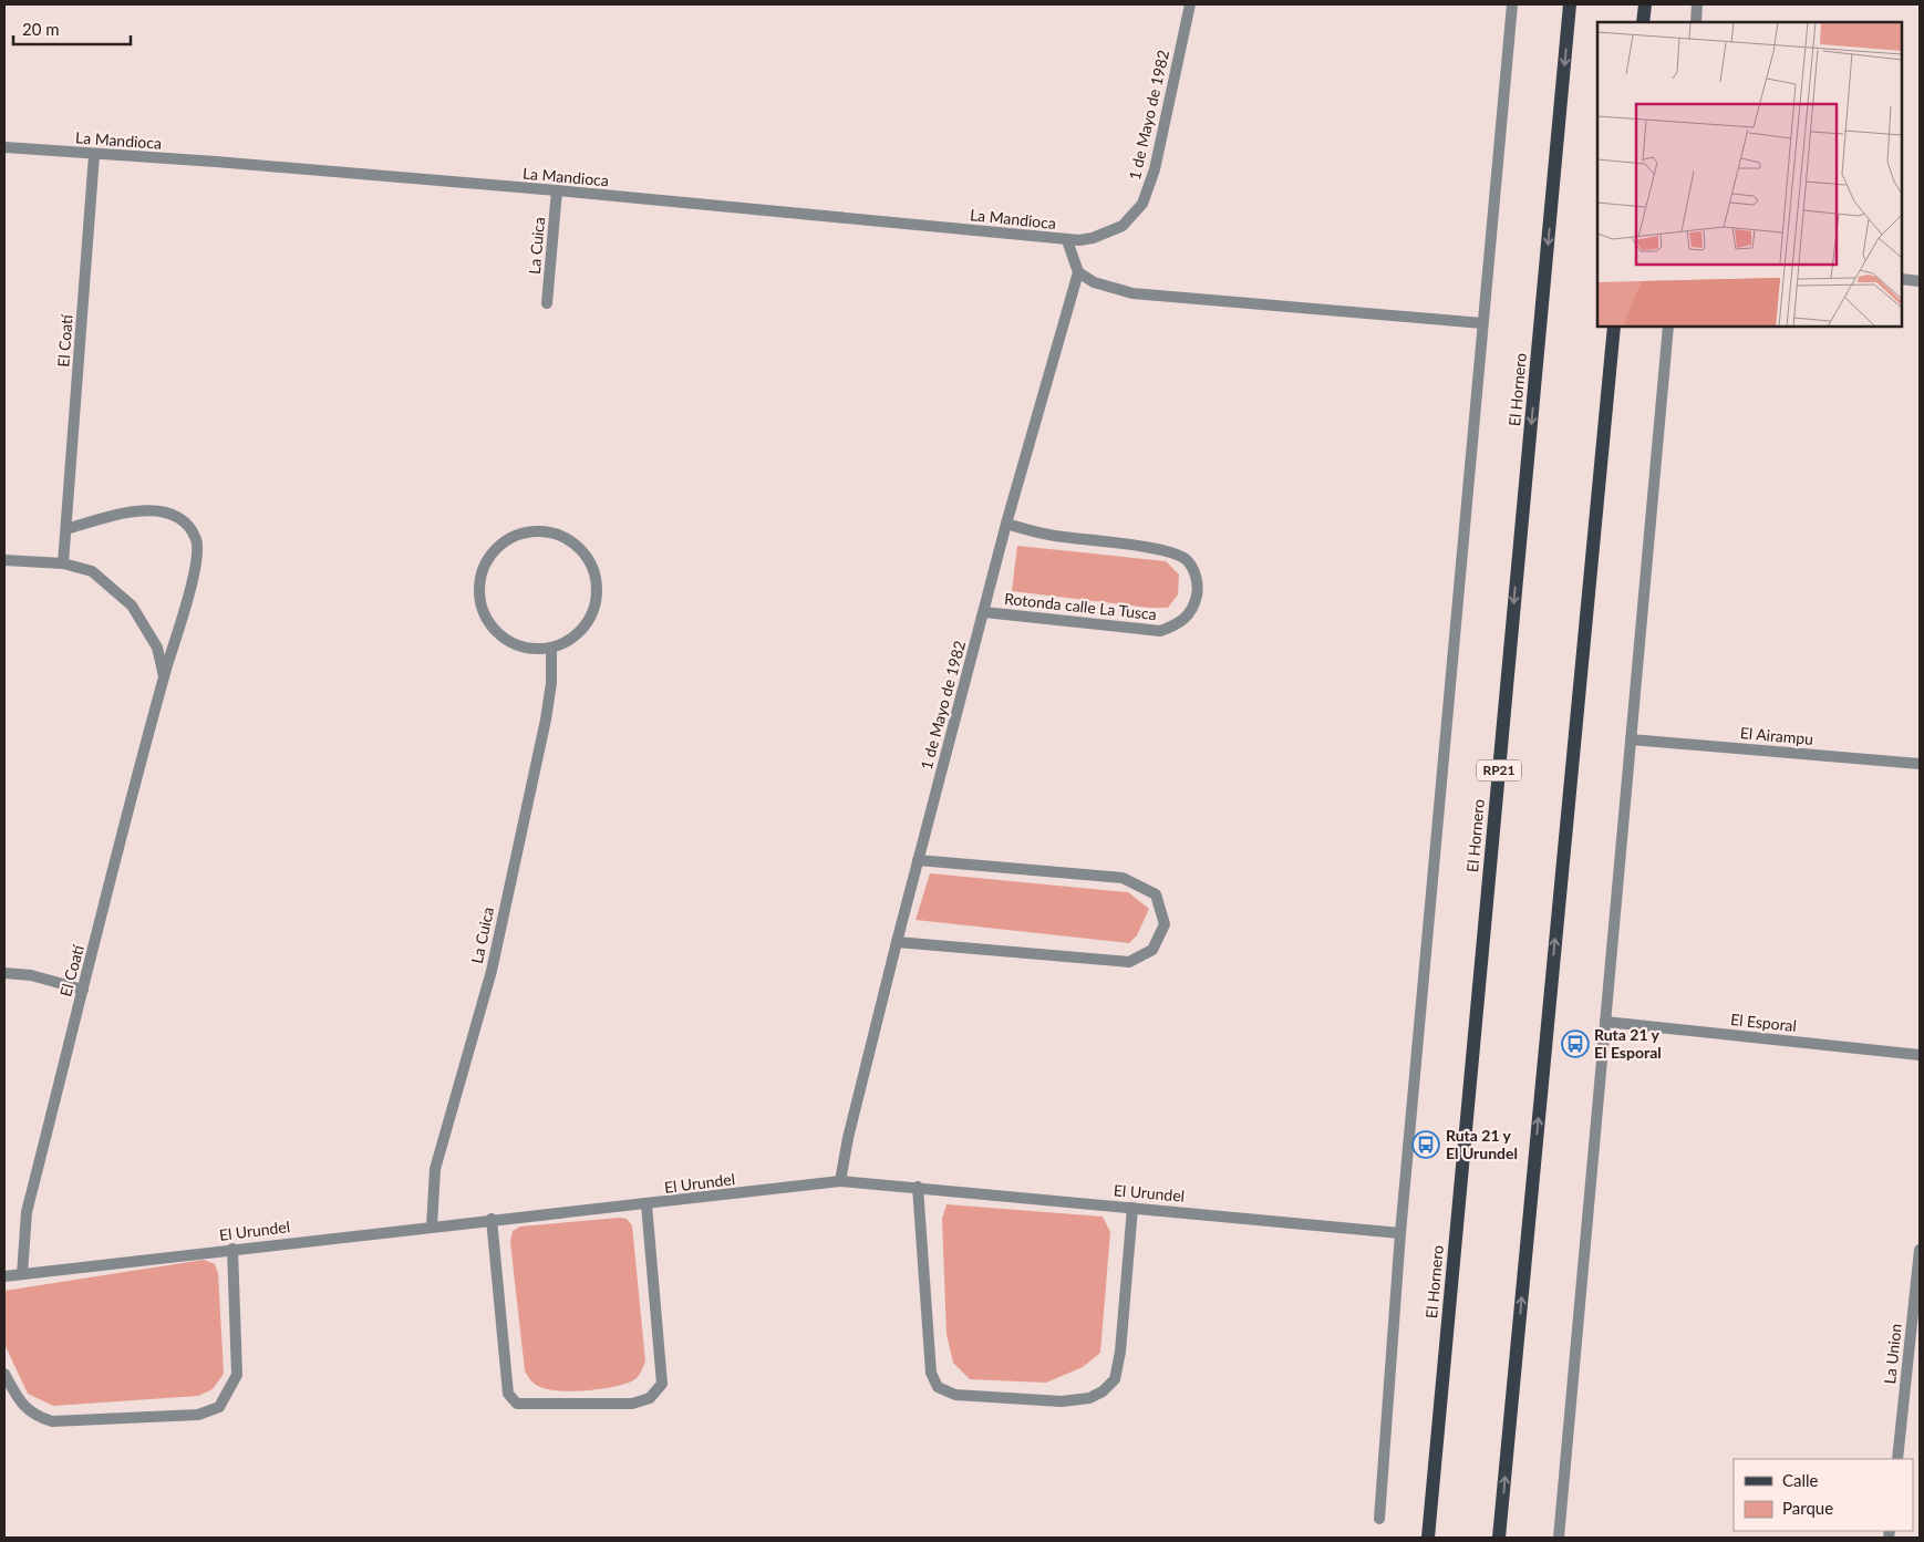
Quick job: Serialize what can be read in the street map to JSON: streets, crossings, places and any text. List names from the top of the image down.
{
  "streets": {
    "main road": ["El Hornero", "RP21"],
    "street": [
      "1 de Mayo de 1982",
      "La Mandioca",
      "La Cuica",
      "El Coatí",
      "Rotonda calle La Tusca",
      "El Airampu",
      "El Esporal",
      "El Urundel",
      "La Union"
    ]
  },
  "crossings": [
    ["1 de Mayo de 1982", "La Mandioca"],
    ["1 de Mayo de 1982", "Rotonda calle La Tusca"],
    ["1 de Mayo de 1982", "El Urundel"],
    ["La Mandioca", "La Cuica"],
    ["La Mandioca", "El Coatí"],
    ["La Cuica", "El Urundel"],
    ["El Coatí", "El Urundel"]
  ],
  "places": {
    "bus stop": ["Ruta 21 y El Esporal", "Ruta 21 y El Urundel"]
  },
  "legend": ["Calle", "Parque"],
  "scale_bar": "20 m"
}
